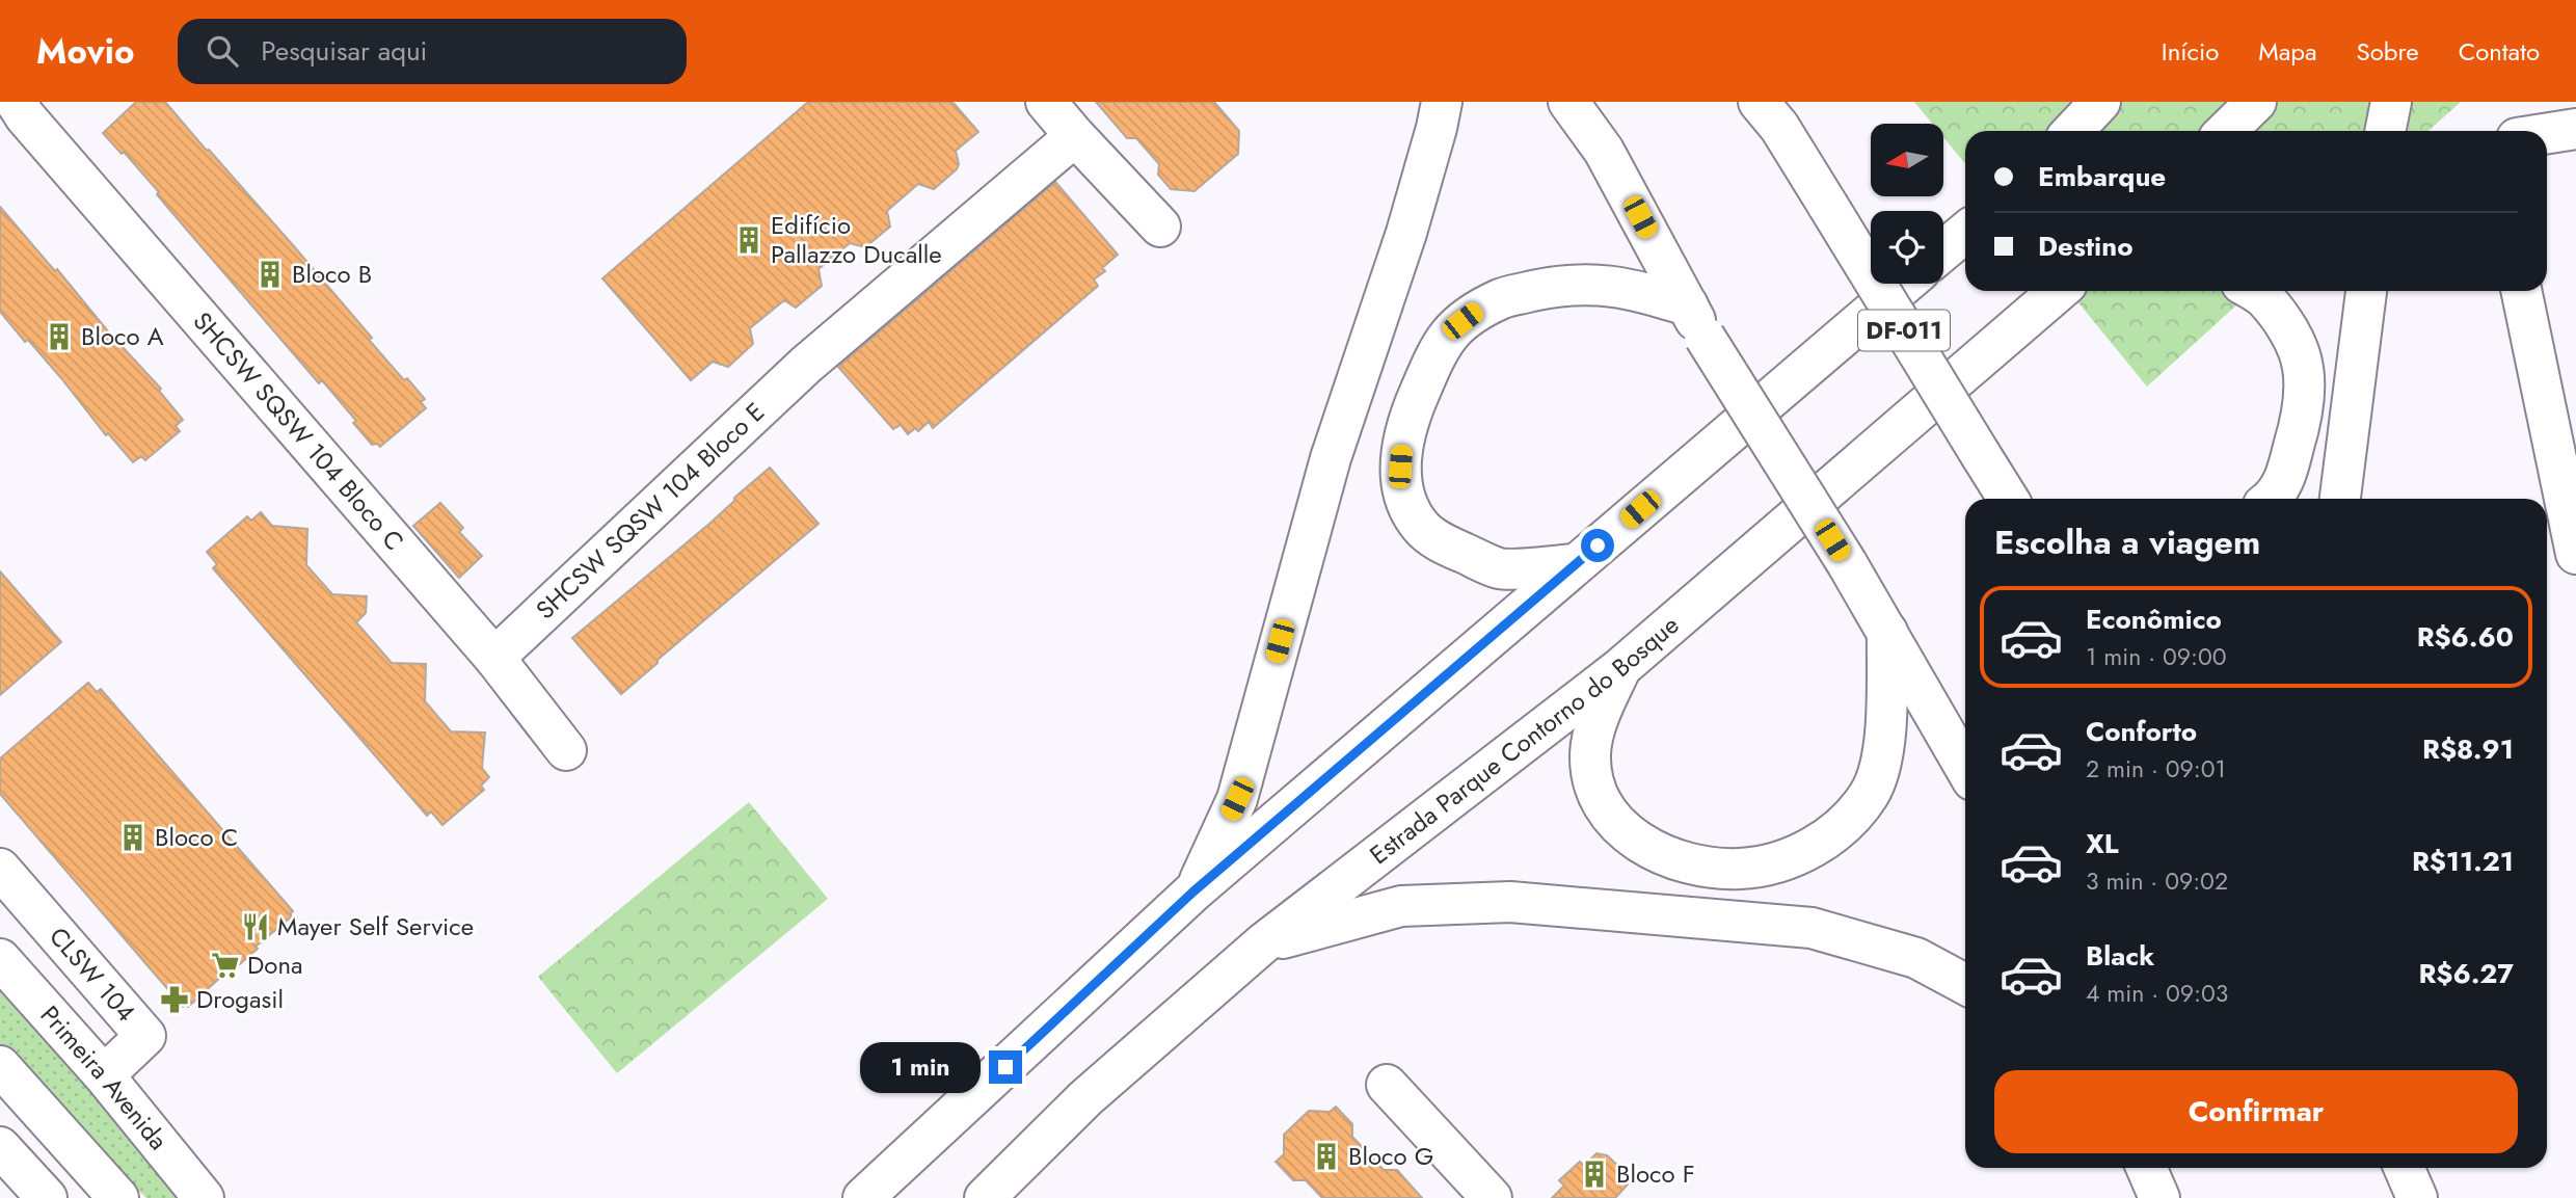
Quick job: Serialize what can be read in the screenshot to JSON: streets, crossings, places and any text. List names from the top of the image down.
{
  "streets": {
    "main road": [
      "DF-011",
      "SHCSW SQSW 104 Bloco C",
      "SHCSW SQSW 104 Bloco E",
      "Estrada Parque Contorno do Bosque",
      "CLSW 104",
      "Primeira Avenida"
    ]
  },
  "crossings": [
    ["SHCSW SQSW 104 Bloco C", "SHCSW SQSW 104 Bloco E"],
    ["CLSW 104", "Primeira Avenida"]
  ],
  "places": {
    "building": [
      "Edifício Pallazzo Ducalle",
      "Bloco B",
      "Bloco A",
      "Bloco C",
      "Bloco G",
      "Bloco F"
    ],
    "restaurant": ["Mayer Self Service"],
    "supermarket": ["Dona"],
    "pharmacy": ["Drogasil"]
  },
  "north": "left",
  "page": {
    "header": "Movio",
    "search": "Pesquisar aqui",
    "nav": [
      "Início",
      "Mapa",
      "Sobre",
      "Contato"
    ],
    "banner": ["Embarque", "Destino"],
    "heading": "Escolha a viagem",
    "list": [
      {
        "name": "Econômico",
        "note": "1 min · 09:00",
        "value": "R$6.60"
      },
      {
        "name": "Conforto",
        "note": "2 min · 09:01",
        "value": "R$8.91"
      },
      {
        "name": "XL",
        "note": "3 min · 09:02",
        "value": "R$11.21"
      },
      {
        "name": "Black",
        "note": "4 min · 09:03",
        "value": "R$6.27"
      }
    ],
    "bubble": "1 min",
    "buttons": "Confirmar"
  }
}
